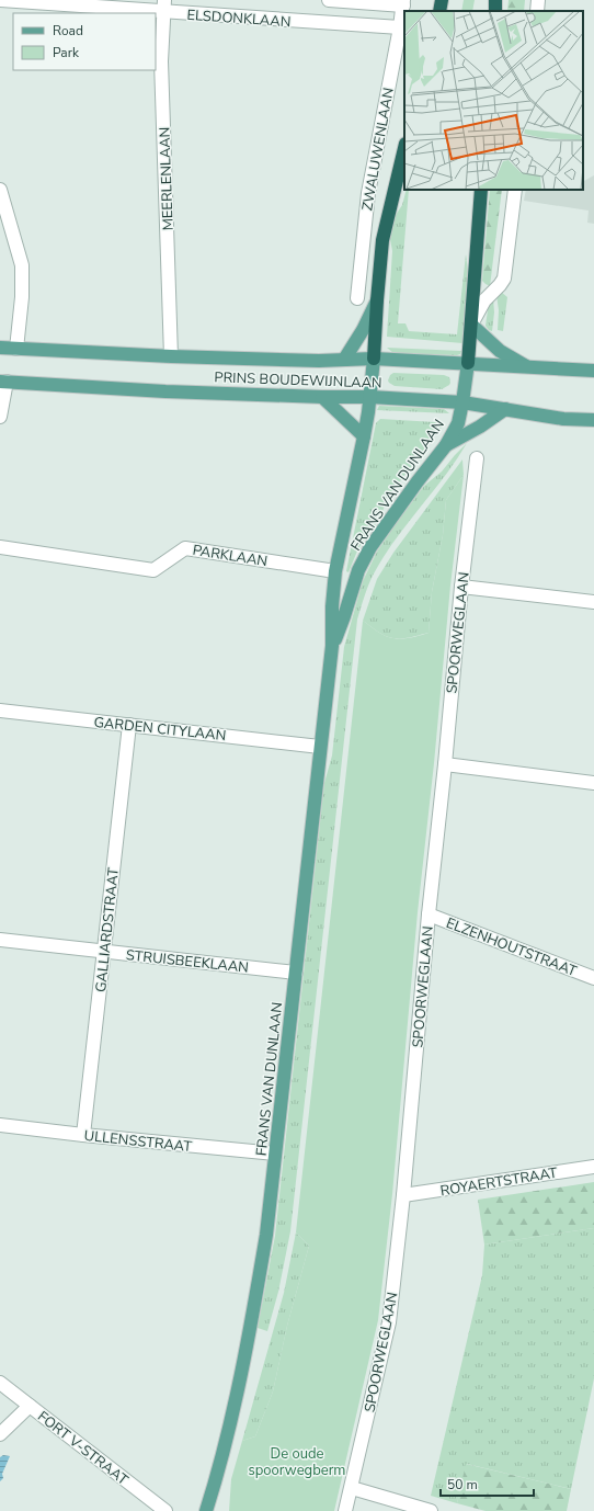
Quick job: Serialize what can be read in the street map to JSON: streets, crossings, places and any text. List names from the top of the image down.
{
  "streets": {
    "main road": ["PRINS BOUDEWIJNLAAN", "FRANS VAN DUNLAAN"],
    "street": [
      "ELSDONKLAAN",
      "ZWALUWENLAAN",
      "MEERLENLAAN",
      "PARKLAAN",
      "SPOORWEGLAAN",
      "GARDEN CITYLAAN",
      "GALLIARDSTRAAT",
      "ELZENHOUTSTRAAT",
      "STRUISBEEKLAAN",
      "ULLENSSTRAAT",
      "ROYAERTSTRAAT",
      "FORT V-STRAAT"
    ]
  },
  "crossings": [
    ["ELSDONKLAAN", "ZWALUWENLAAN"],
    ["ELSDONKLAAN", "MEERLENLAAN"],
    ["MEERLENLAAN", "PRINS BOUDEWIJNLAAN"],
    ["PRINS BOUDEWIJNLAAN", "FRANS VAN DUNLAAN"],
    ["FRANS VAN DUNLAAN", "PARKLAAN"],
    ["FRANS VAN DUNLAAN", "GARDEN CITYLAAN"],
    ["FRANS VAN DUNLAAN", "STRUISBEEKLAAN"],
    ["FRANS VAN DUNLAAN", "ULLENSSTRAAT"],
    ["SPOORWEGLAAN", "ELZENHOUTSTRAAT"],
    ["SPOORWEGLAAN", "ROYAERTSTRAAT"],
    ["GARDEN CITYLAAN", "GALLIARDSTRAAT"],
    ["GALLIARDSTRAAT", "STRUISBEEKLAAN"],
    ["GALLIARDSTRAAT", "ULLENSSTRAAT"]
  ],
  "parks": ["De oude spoorwegberm"],
  "legend": ["Road", "Park"],
  "scale_bar": "50 m"
}
